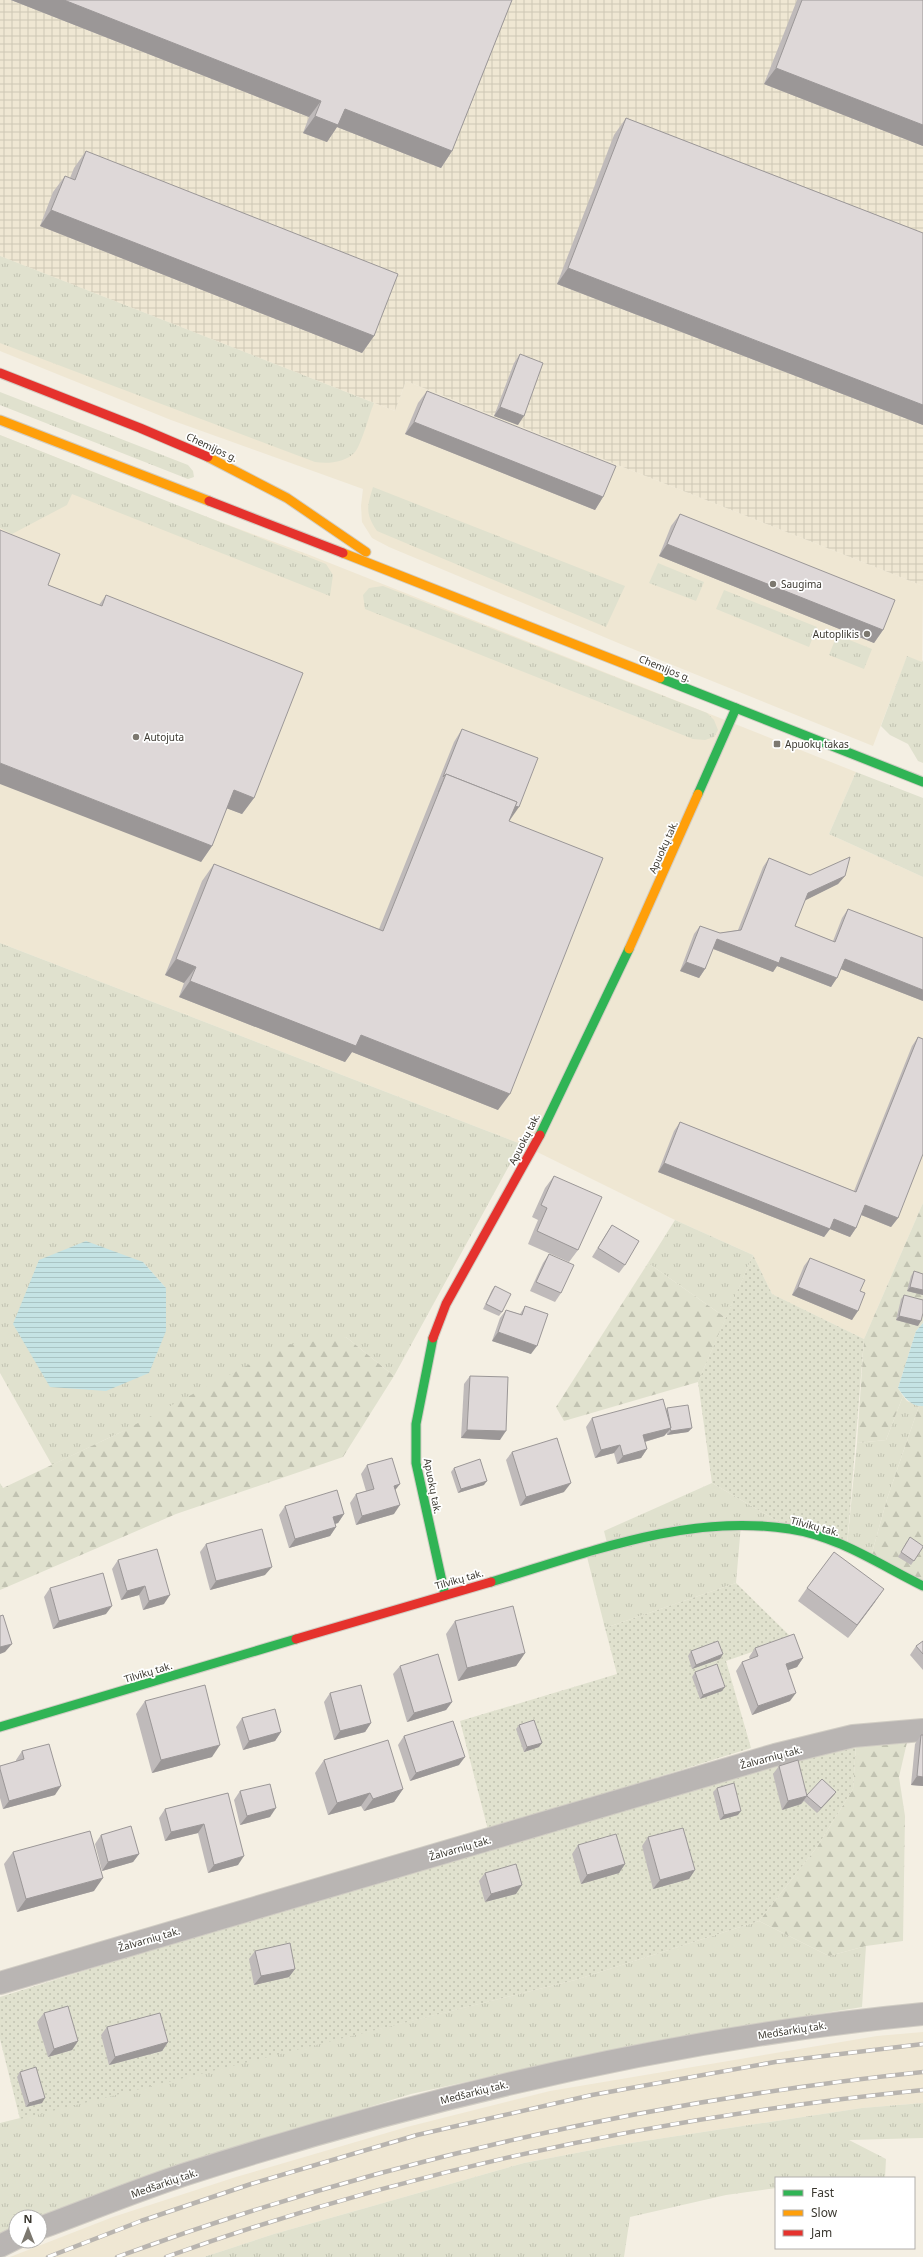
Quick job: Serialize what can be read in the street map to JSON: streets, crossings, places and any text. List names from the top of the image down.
{
  "streets": {
    "street": [
      "Chemijos g.",
      "Apuokų tak.",
      "Tilvikų tak.",
      "Žalvarnių tak.",
      "Medšarkių tak."
    ]
  },
  "crossings": [
    ["Chemijos g.", "Apuokų tak."],
    ["Apuokų tak.", "Tilvikų tak."]
  ],
  "places": {
    "other": ["Saugima", "Autoplikis", "Autojuta"],
    "transit": ["Apuokų takas"]
  },
  "legend": ["Fast", "Slow", "Jam"],
  "north": "top"
}
